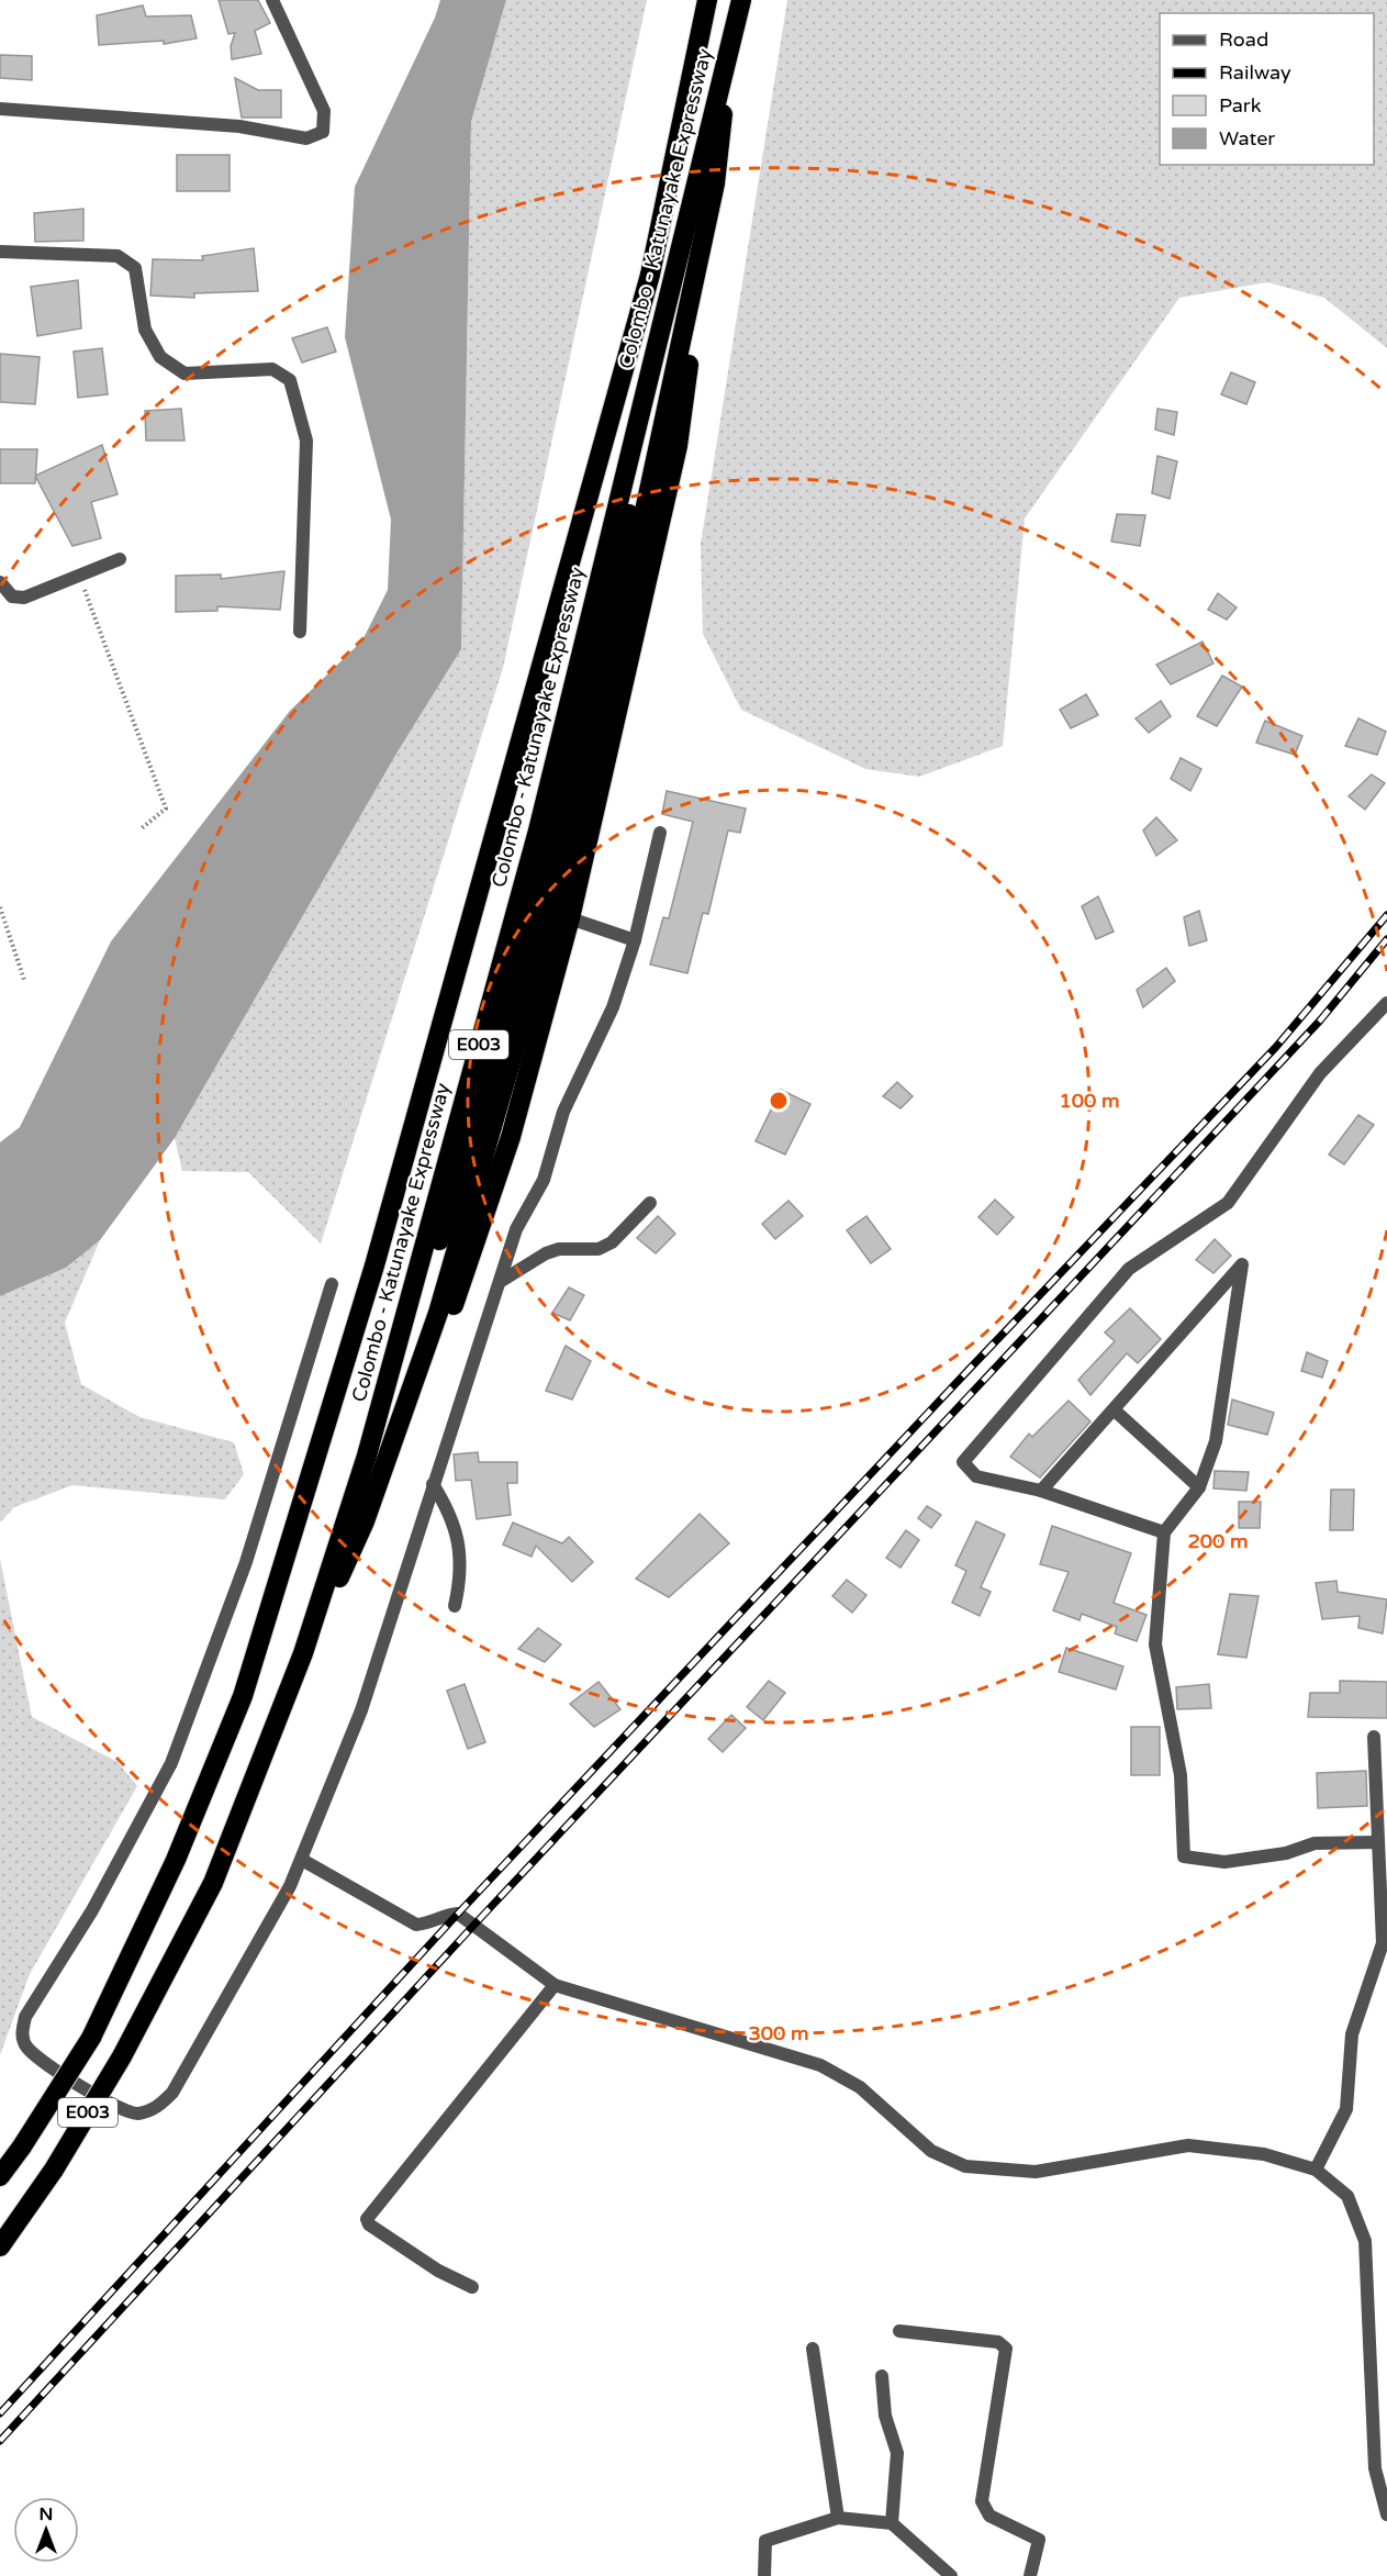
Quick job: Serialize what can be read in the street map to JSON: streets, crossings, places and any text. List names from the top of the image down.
{
  "streets": {
    "highway": ["Colombo - Katunayake Expressway", "E003"]
  },
  "legend": [
    "Road",
    "Railway",
    "Park",
    "Water"
  ],
  "north": "top",
  "rings": ["100 m", "200 m", "300 m"]
}
